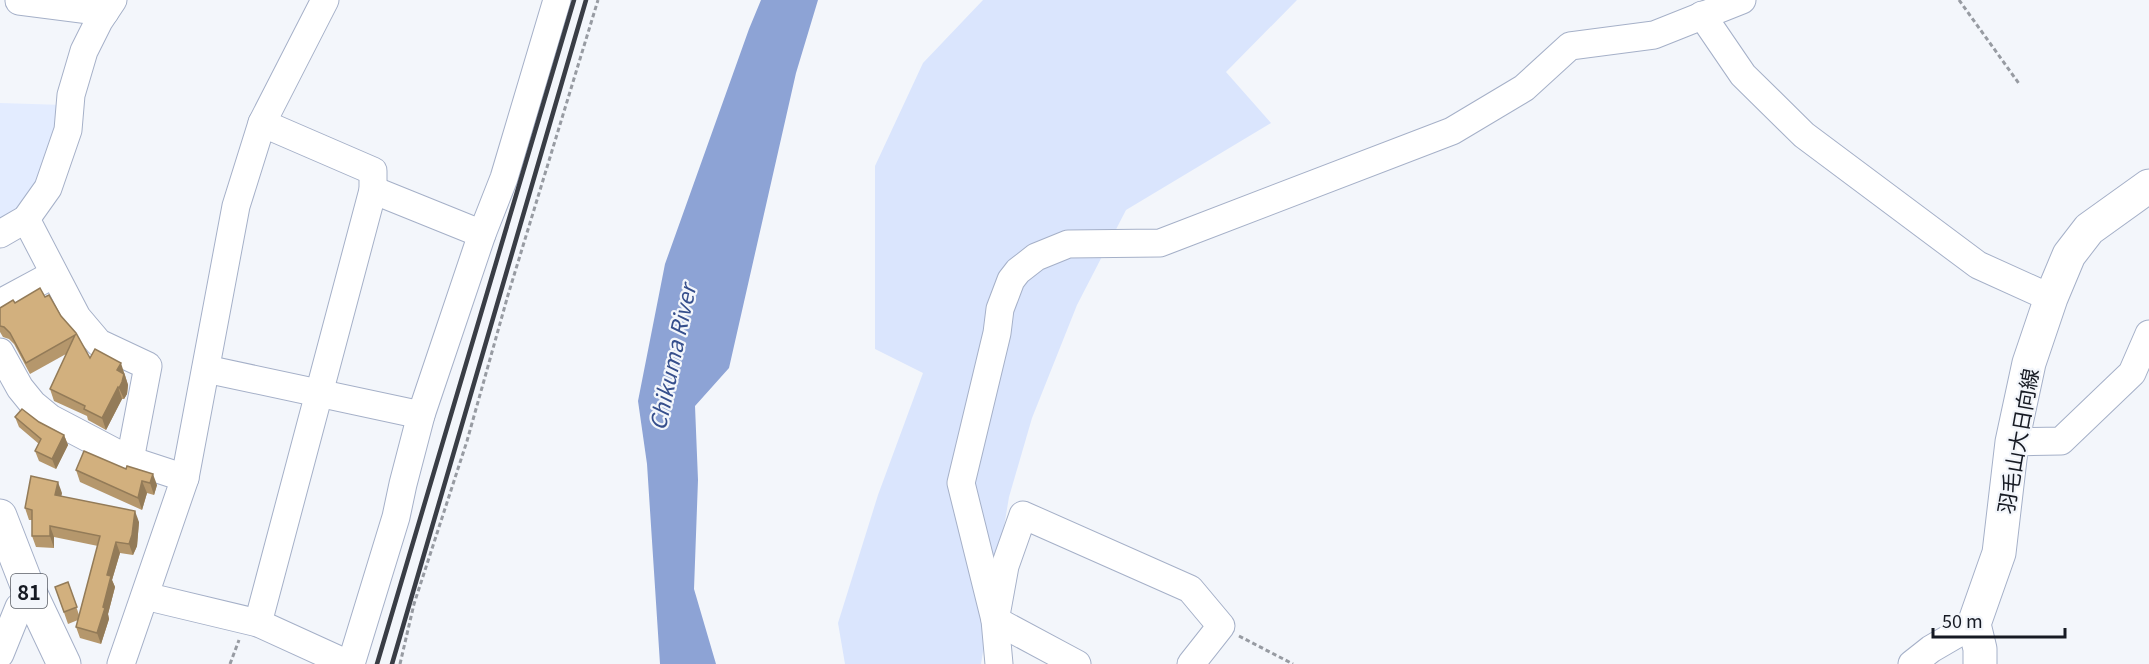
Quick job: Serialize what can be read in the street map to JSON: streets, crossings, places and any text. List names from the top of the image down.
{
  "streets": {
    "main road": ["羽毛山大日向線", "81"]
  },
  "water": ["Chikuma River"],
  "scale_bar": "50 m"
}
